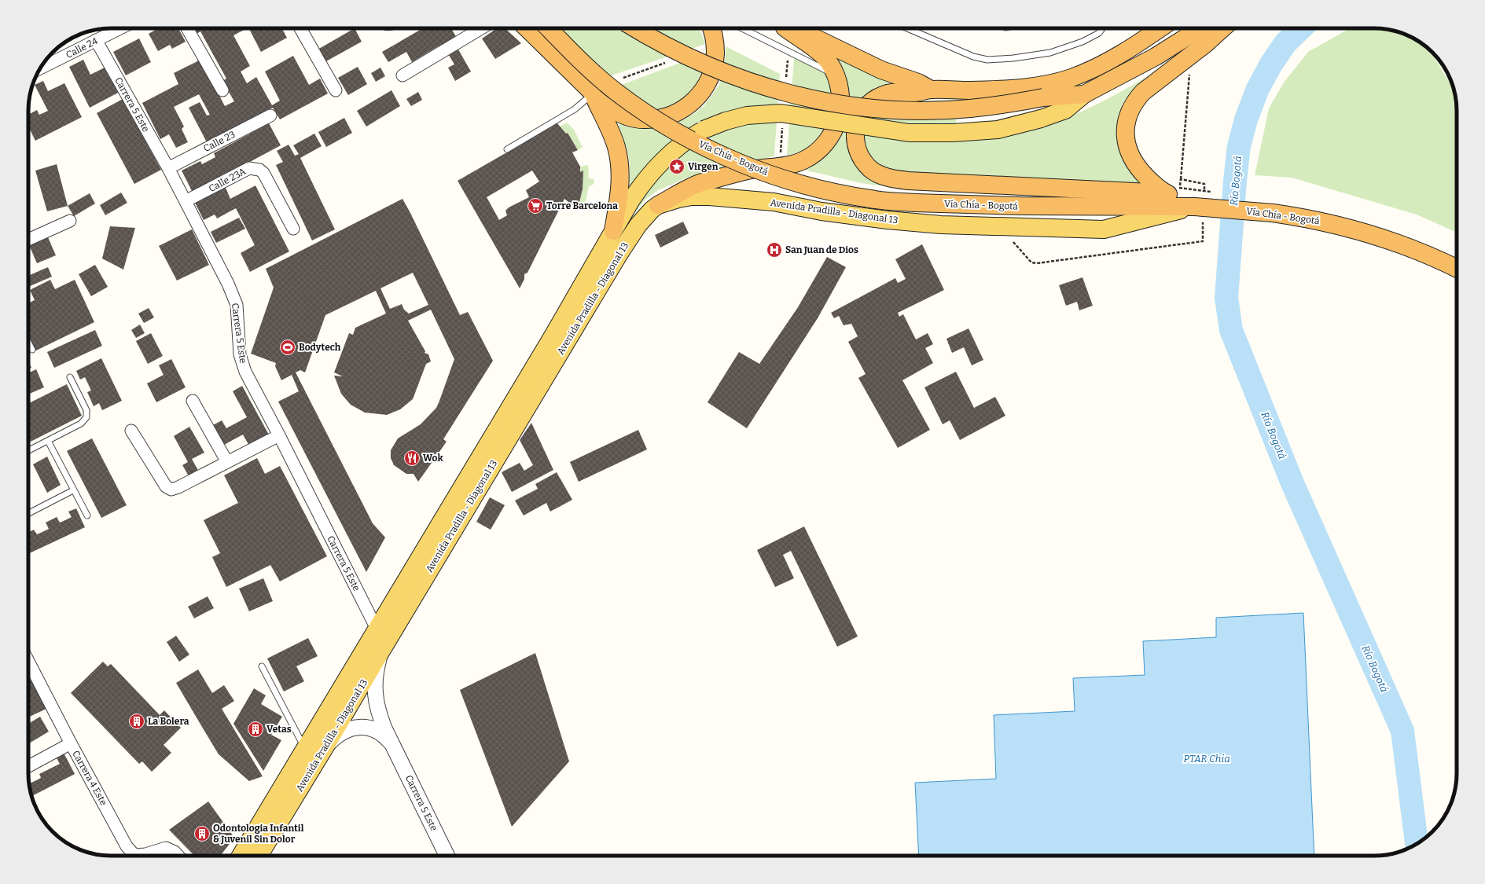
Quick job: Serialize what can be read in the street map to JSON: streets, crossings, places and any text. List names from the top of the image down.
{
  "streets": {
    "highway": ["Vía Chía - Bogotá"],
    "main road": ["Avenida Pradilla - Diagonal 13"],
    "street": [
      "Calle 24",
      "Carrera 5 Este",
      "Calle 23",
      "Calle 23A",
      "Carrera 4 Este"
    ]
  },
  "crossings": [
    ["Calle 24", "Carrera 5 Este"],
    ["Carrera 5 Este", "Calle 23"],
    ["Carrera 5 Este", "Calle 23A"],
    ["Carrera 5 Este", "Avenida Pradilla - Diagonal 13"],
    ["Vía Chía - Bogotá", "Avenida Pradilla - Diagonal 13"]
  ],
  "water": ["Río Bogotá", "PTAR Chia"],
  "places": {
    "place": ["Virgen"],
    "supermarket": ["Torre Barcelona"],
    "hospital": ["San Juan de Dios"],
    "sports": ["Bodytech"],
    "restaurant": ["Wok"],
    "building": ["La Bolera", "Vetas", "Odontologia Infantil & Juvenil Sin Dolor"]
  }
}
